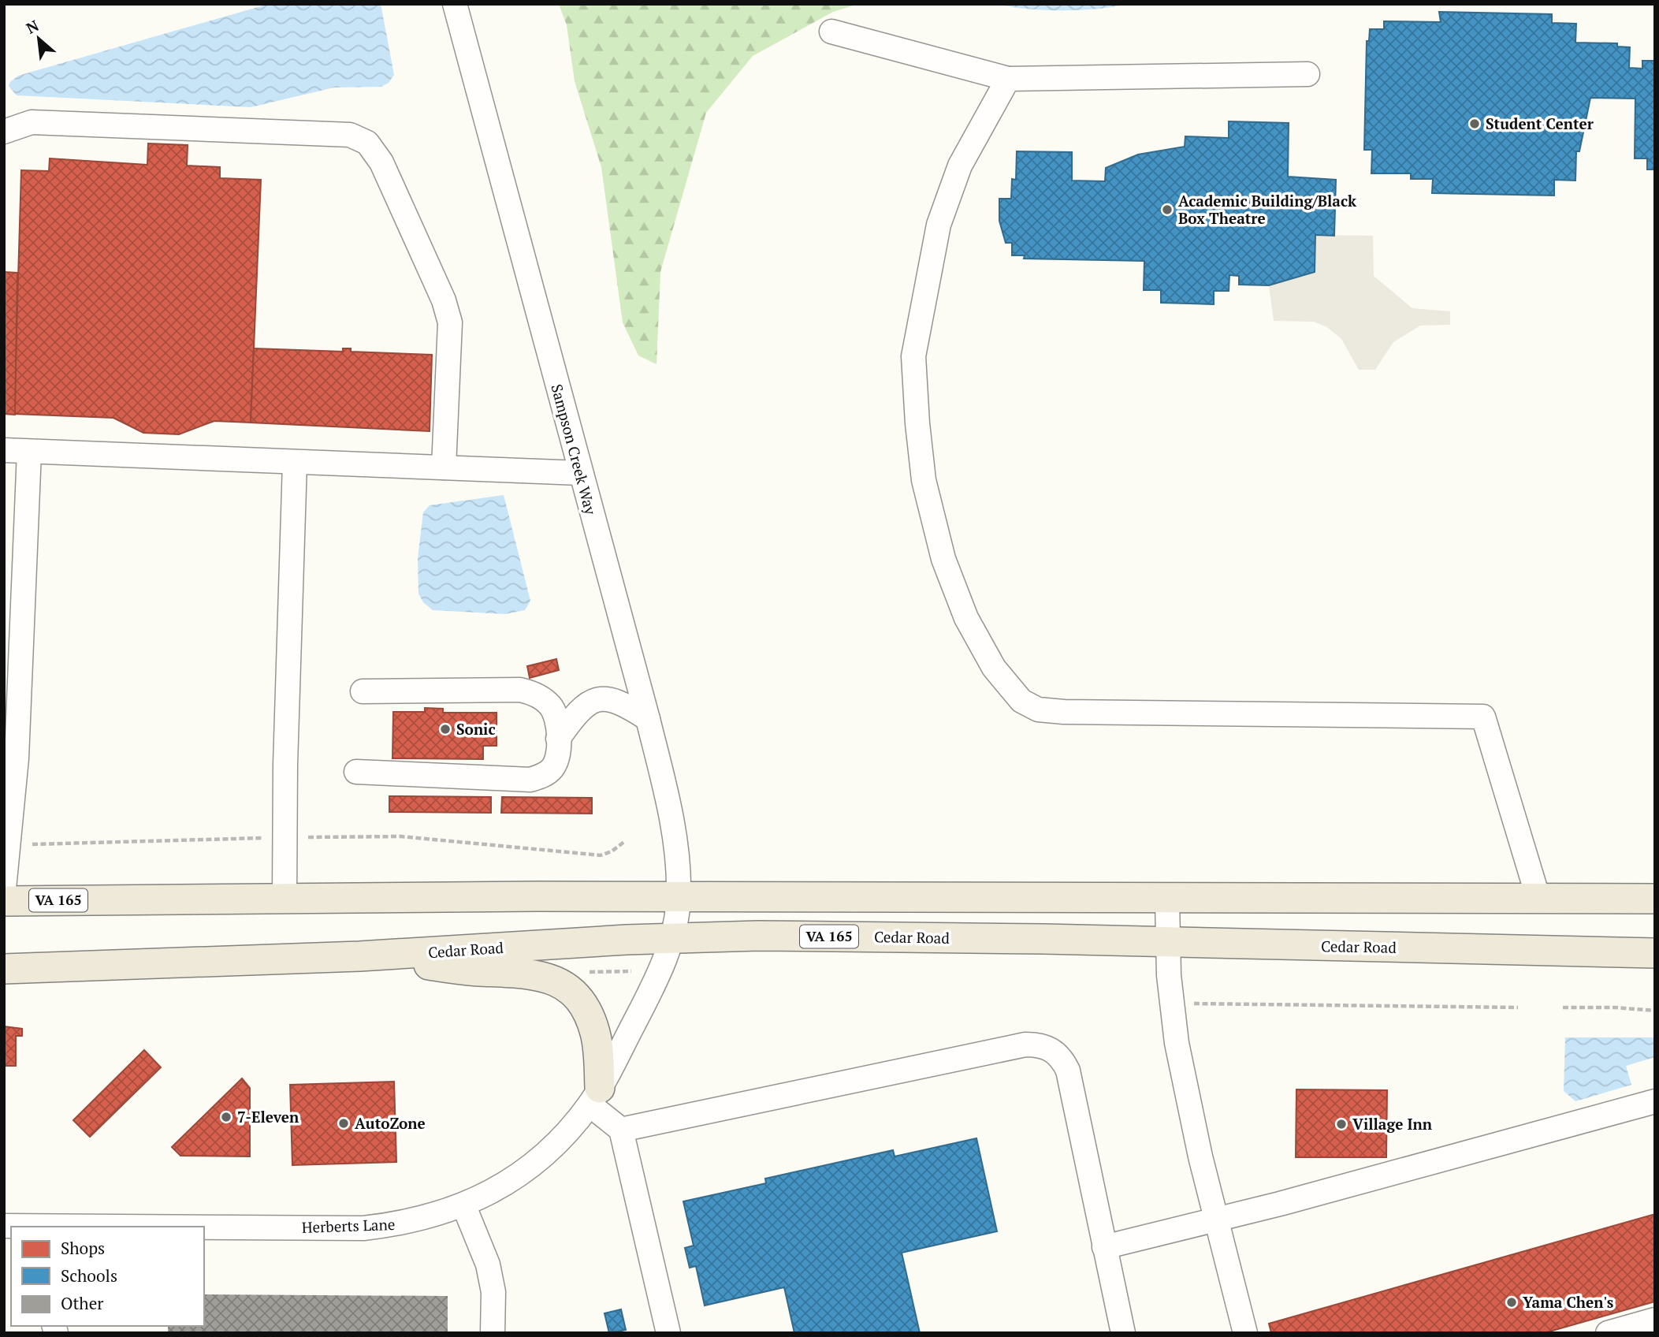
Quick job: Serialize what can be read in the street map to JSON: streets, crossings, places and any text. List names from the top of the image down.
{
  "streets": {
    "main road": ["VA 165", "Cedar Road"],
    "street": ["Sampson Creek Way", "Herberts Lane"]
  },
  "crossings": [
    ["Sampson Creek Way", "VA 165"],
    ["Sampson Creek Way", "Herberts Lane"],
    ["VA 165", "Herberts Lane"],
    ["Cedar Road", "Herberts Lane"]
  ],
  "places": [
    "Student Center",
    "Academic Building/Black Box Theatre",
    "Sonic",
    "7-Eleven",
    "AutoZone",
    "Village Inn",
    "Yama Chen's"
  ],
  "legend": ["Shops", "Schools", "Other"],
  "north": "top left"
}
